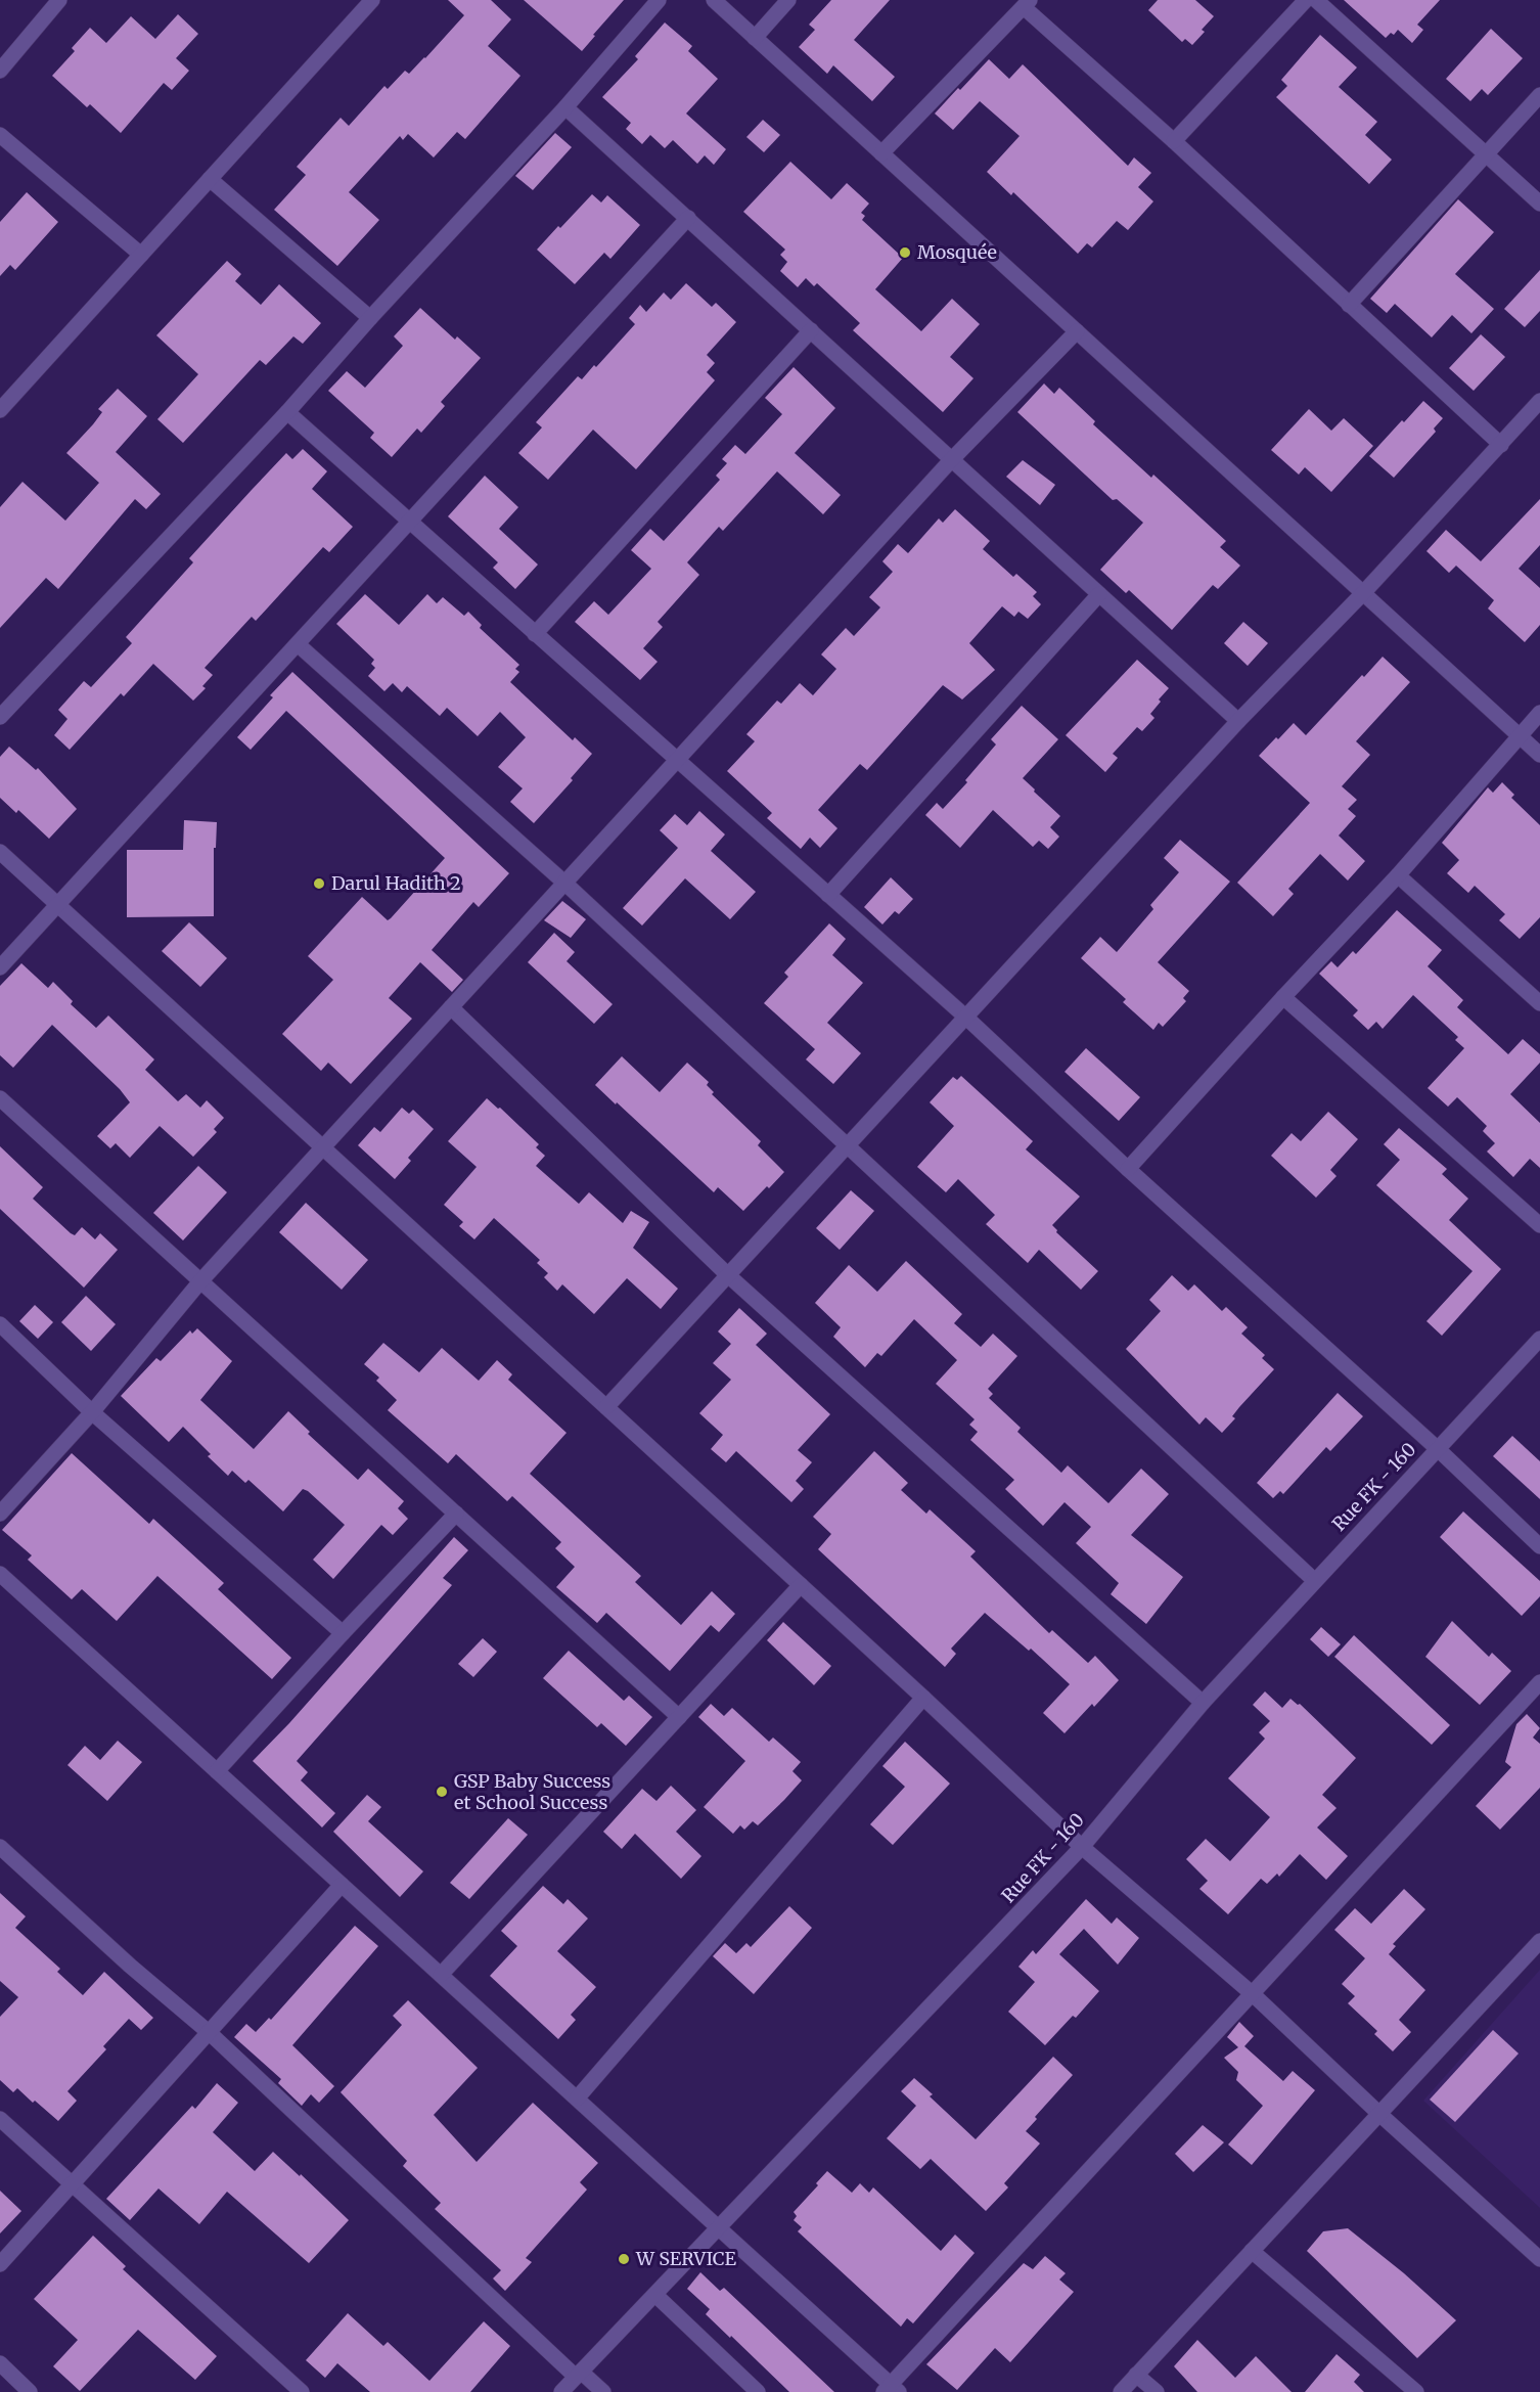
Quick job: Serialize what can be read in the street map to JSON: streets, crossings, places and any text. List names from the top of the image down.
{
  "streets": {
    "street": ["Rue FK - 160"]
  },
  "places": [
    "Mosquée",
    "Darul Hadith 2",
    "GSP Baby Success et School Success",
    "W SERVICE"
  ]
}
